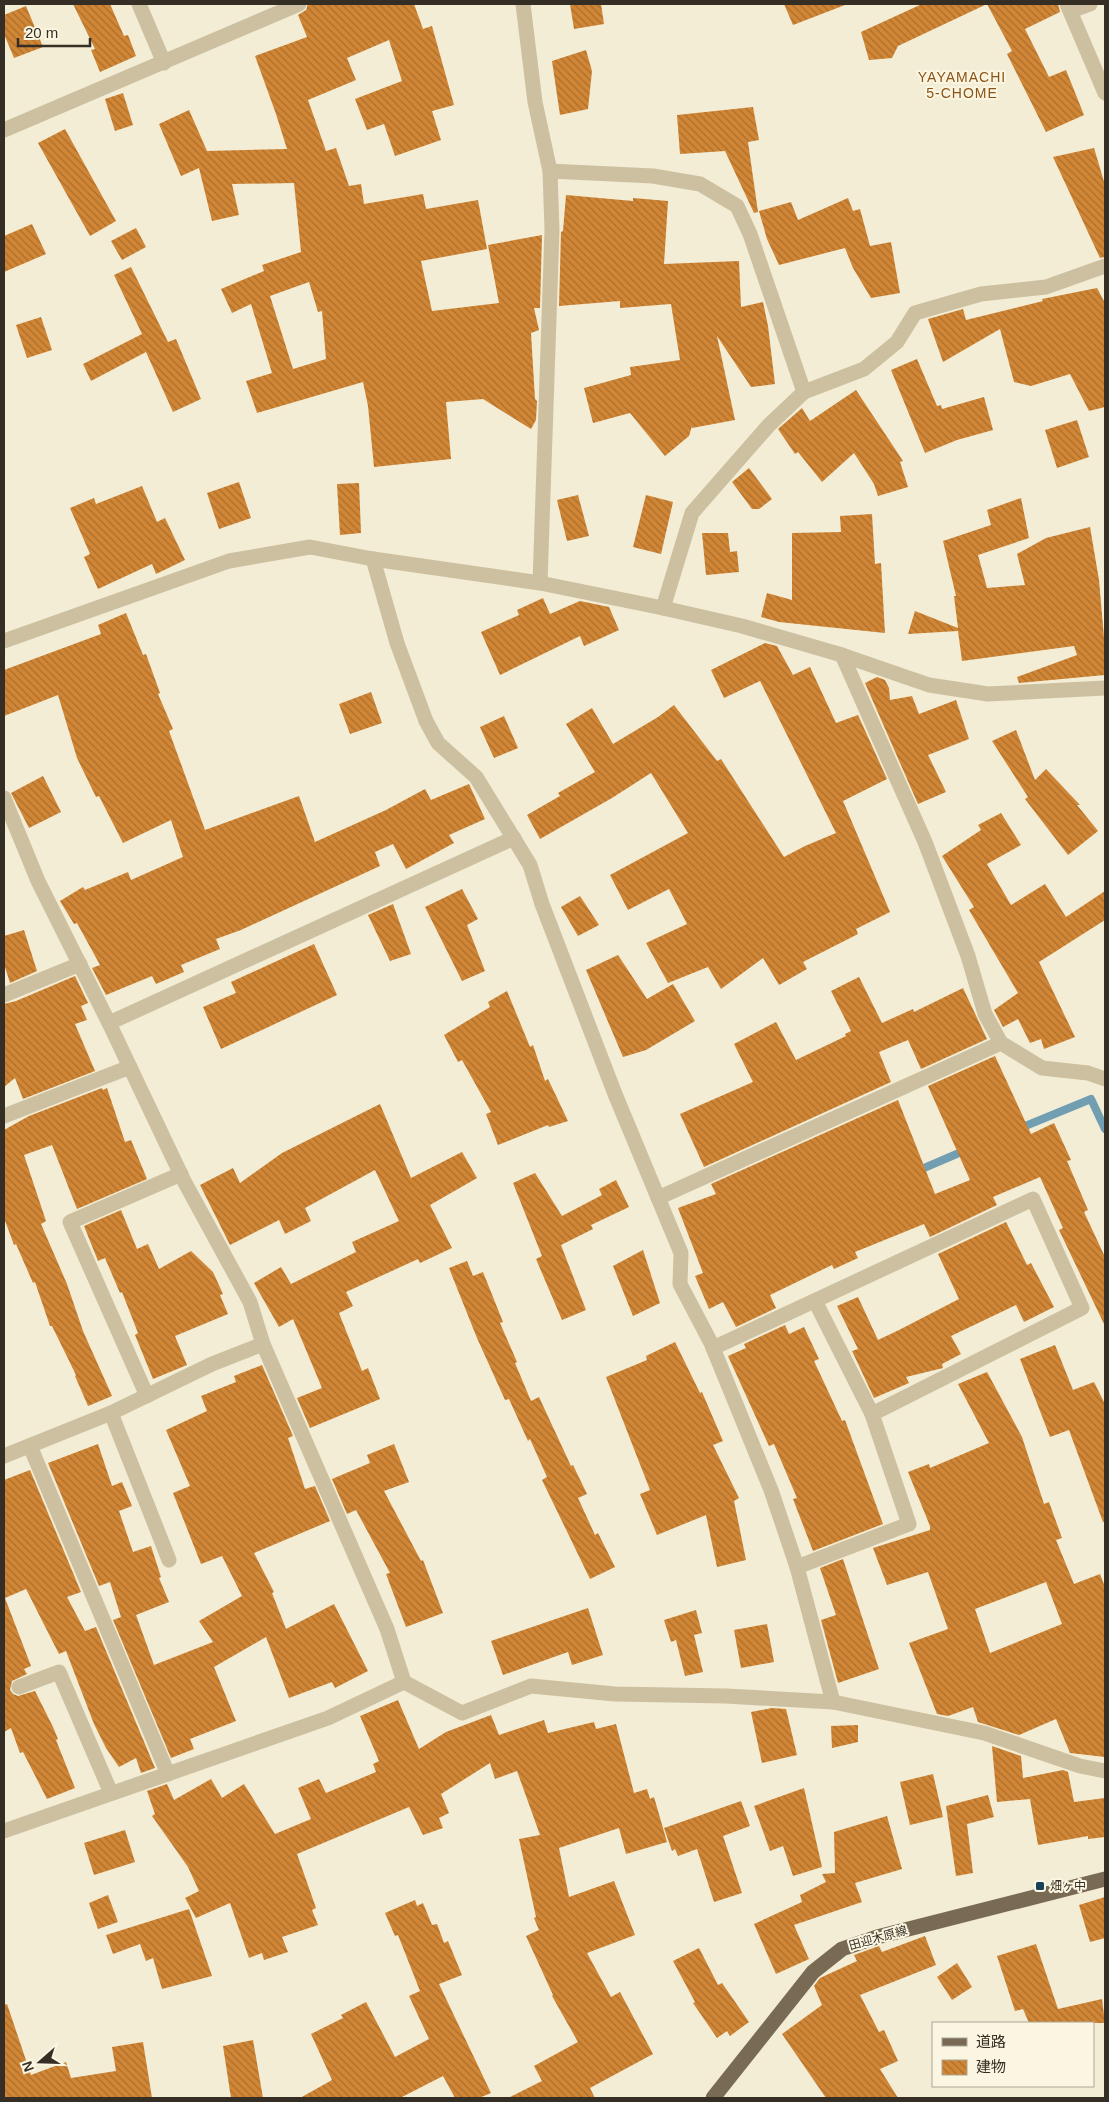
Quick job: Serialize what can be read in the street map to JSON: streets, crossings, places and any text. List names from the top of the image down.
{
  "streets": {
    "main road": ["田迎木原線"]
  },
  "districts": ["YAYAMACHI 5-CHOME"],
  "places": {
    "transit": ["畑ヶ中"]
  },
  "legend": ["道路", "建物"],
  "scale_bar": "20 m",
  "north": "left"
}
